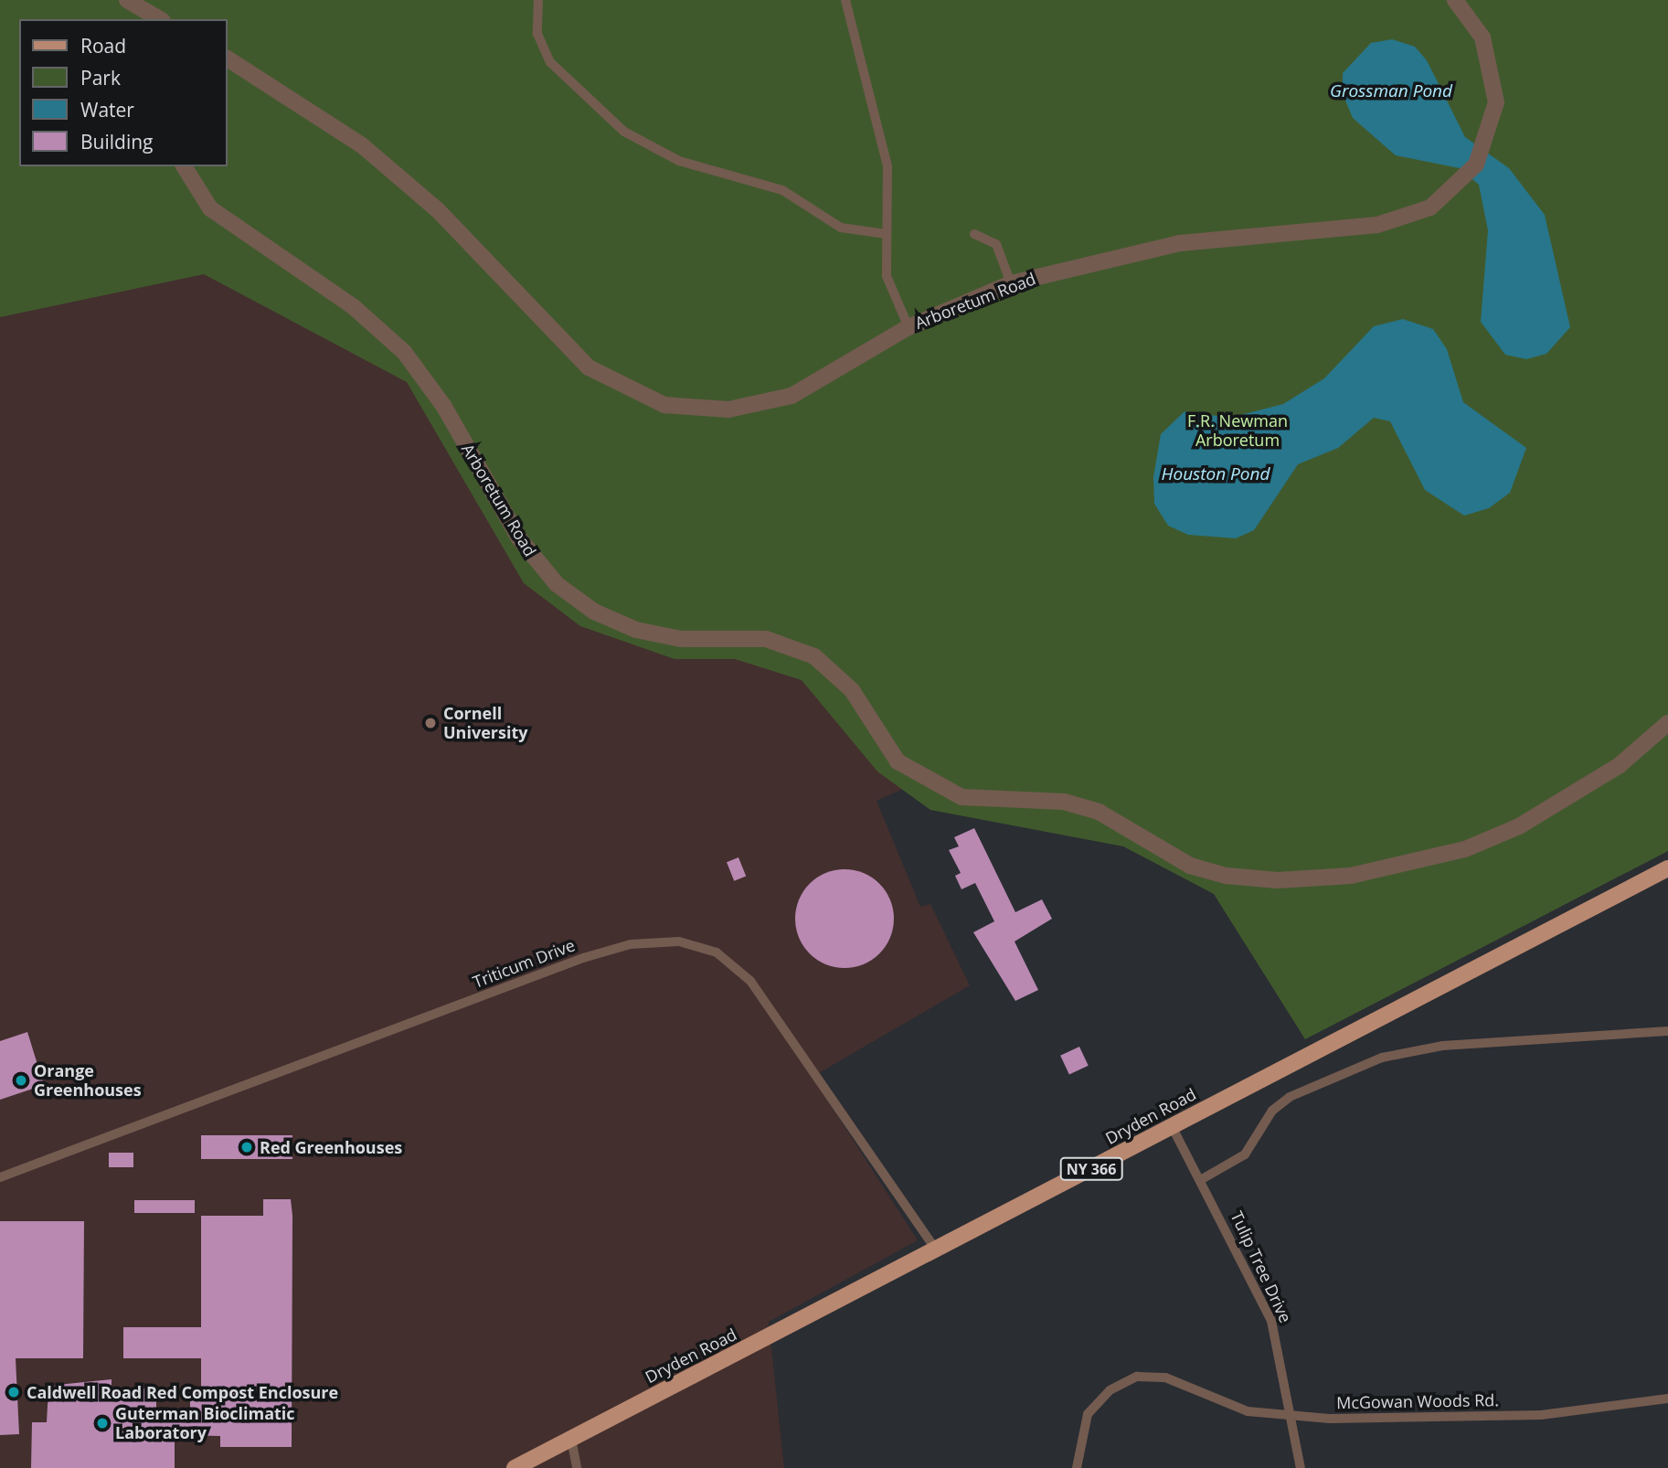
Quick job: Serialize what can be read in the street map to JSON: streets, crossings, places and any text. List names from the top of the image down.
{
  "streets": {
    "main road": ["Dryden Road", "NY 366"],
    "street": ["Arboretum Road"],
    "lane": ["Triticum Drive", "Tulip Tree Drive", "McGowan Woods Rd."]
  },
  "crossings": [
    ["Triticum Drive", "Dryden Road"],
    ["Dryden Road", "Tulip Tree Drive"],
    ["Tulip Tree Drive", "McGowan Woods Rd."]
  ],
  "water": ["Grossman Pond", "Houston Pond"],
  "parks": ["F.R. Newman Arboretum"],
  "places": [
    "Cornell University",
    "Orange Greenhouses",
    "Red Greenhouses",
    "Caldwell Road Red Compost Enclosure",
    "Guterman Bioclimatic Laboratory"
  ],
  "legend": [
    "Road",
    "Park",
    "Water",
    "Building"
  ]
}
